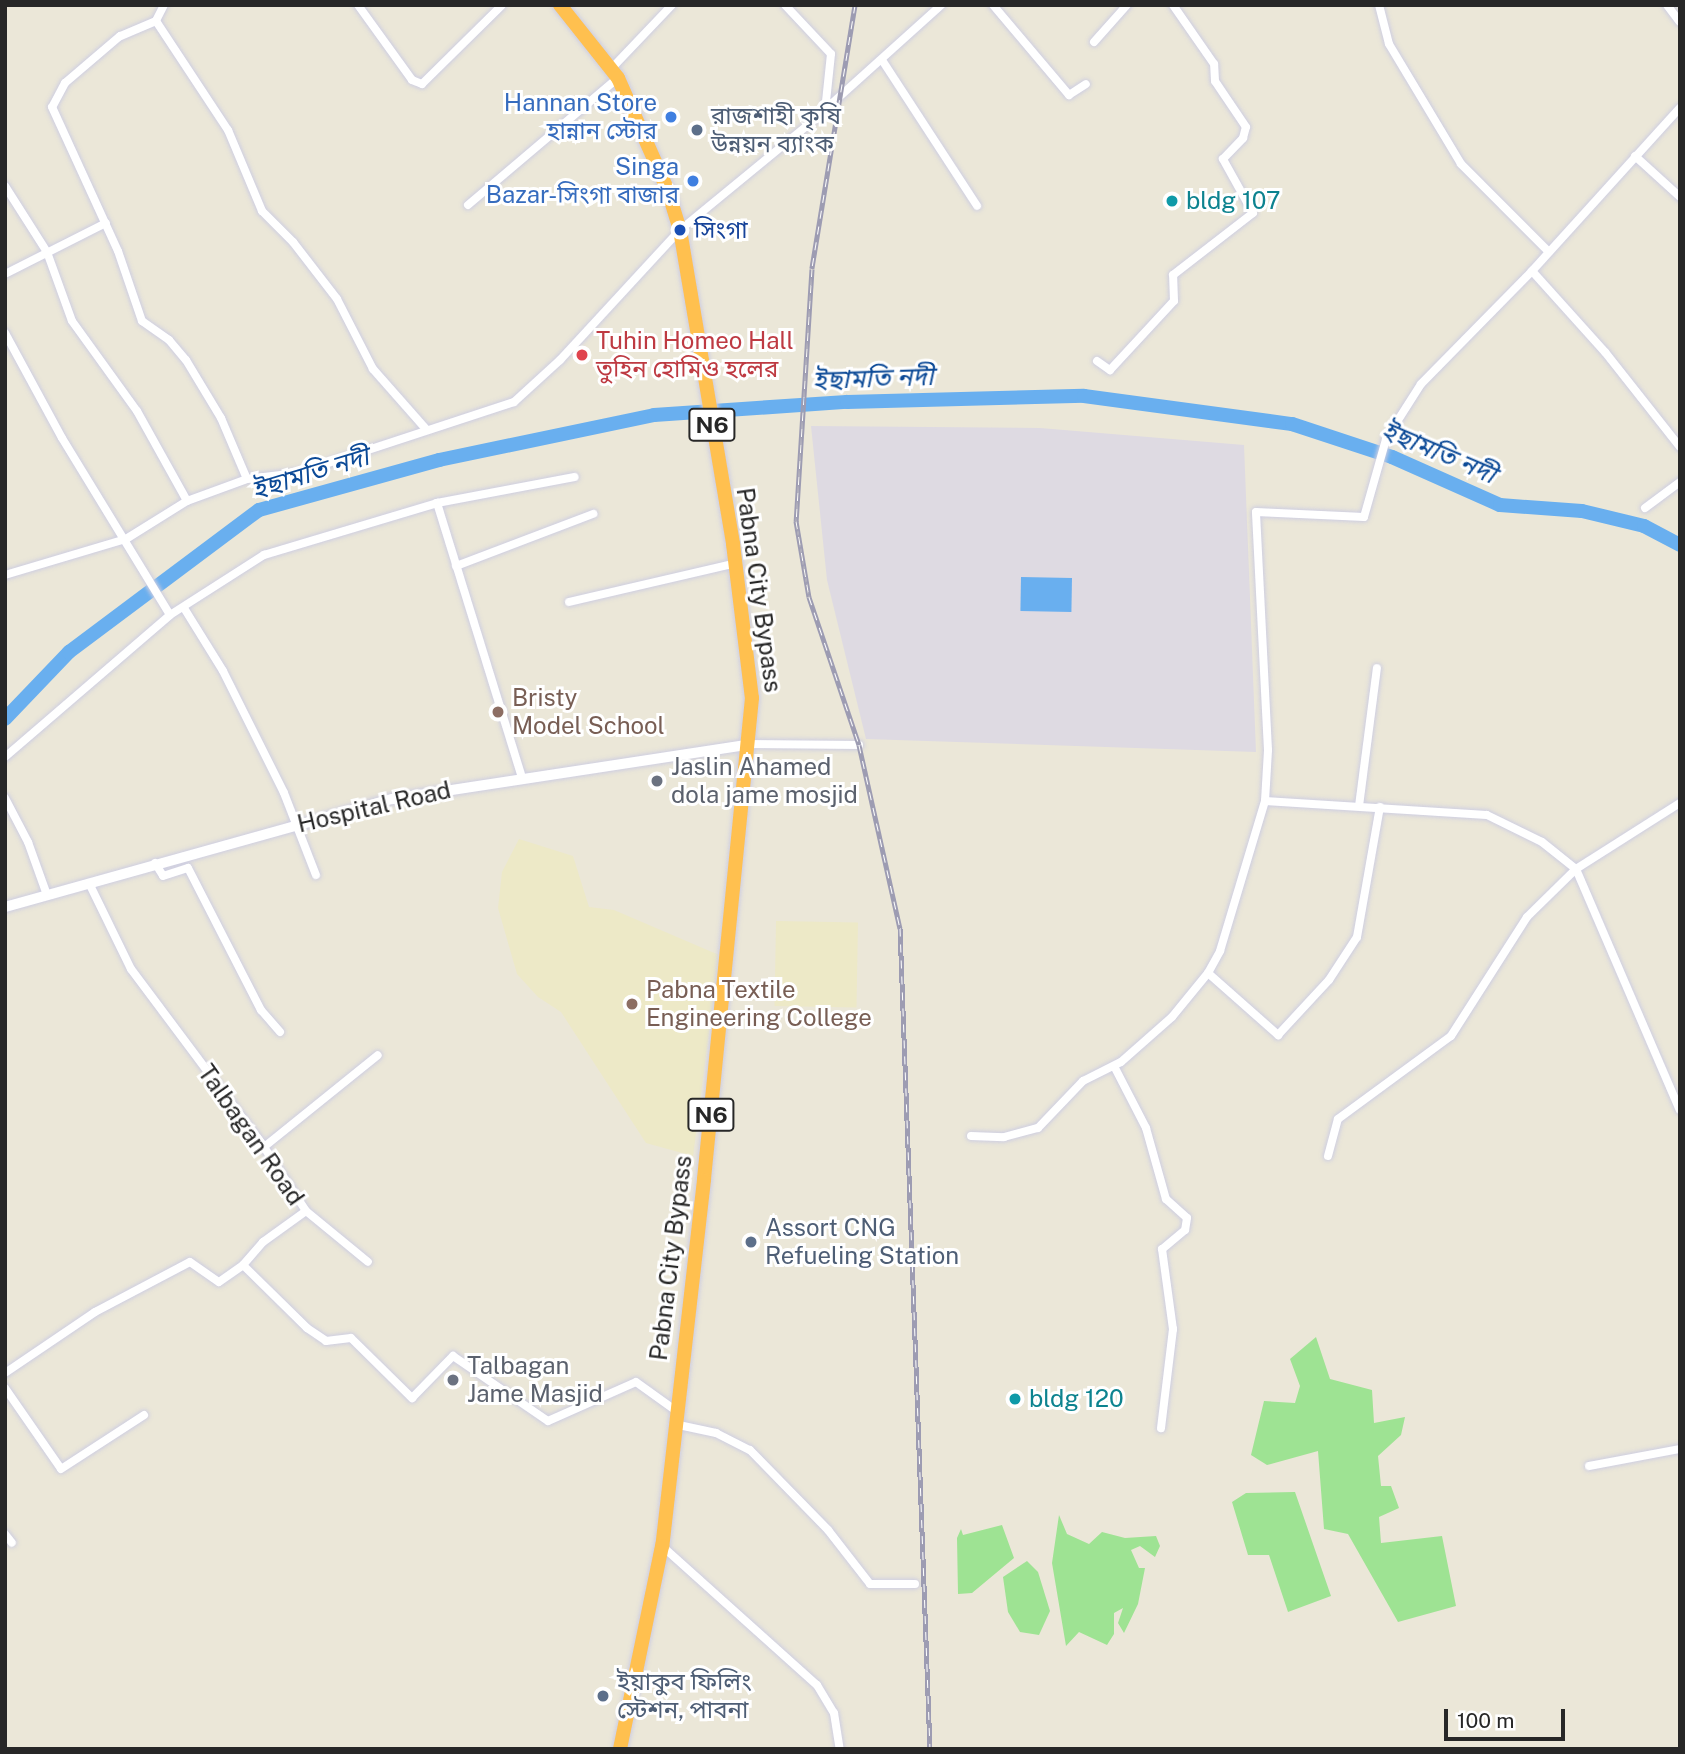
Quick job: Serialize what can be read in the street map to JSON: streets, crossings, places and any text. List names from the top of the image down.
{
  "streets": {
    "highway": ["N6", "Pabna City Bypass"],
    "main road": ["Hospital Road"],
    "street": ["Talbagan Road"]
  },
  "crossings": [
    ["N6", "Pabna City Bypass"],
    ["Pabna City Bypass", "Hospital Road"],
    ["Hospital Road", "Talbagan Road"]
  ],
  "water": ["ইছামতি নদী"],
  "places": [
    "Hannan Store হান্নান স্টোর",
    "রাজশাহী কৃষি উন্নয়ন ব্যাংক",
    "Singa Bazar-সিংগা বাজার",
    "bldg 107",
    "সিংগা",
    "Tuhin Homeo Hall তুহিন হোমিও হলের",
    "Bristy Model School",
    "Jaslin Ahamed dola jame mosjid",
    "Pabna Textile Engineering College",
    "Assort CNG Refueling Station",
    "Talbagan Jame Masjid",
    "bldg 120",
    "ইয়াকুব ফিলিং স্টেশন, পাবনা"
  ],
  "scale_bar": "100 m"
}
